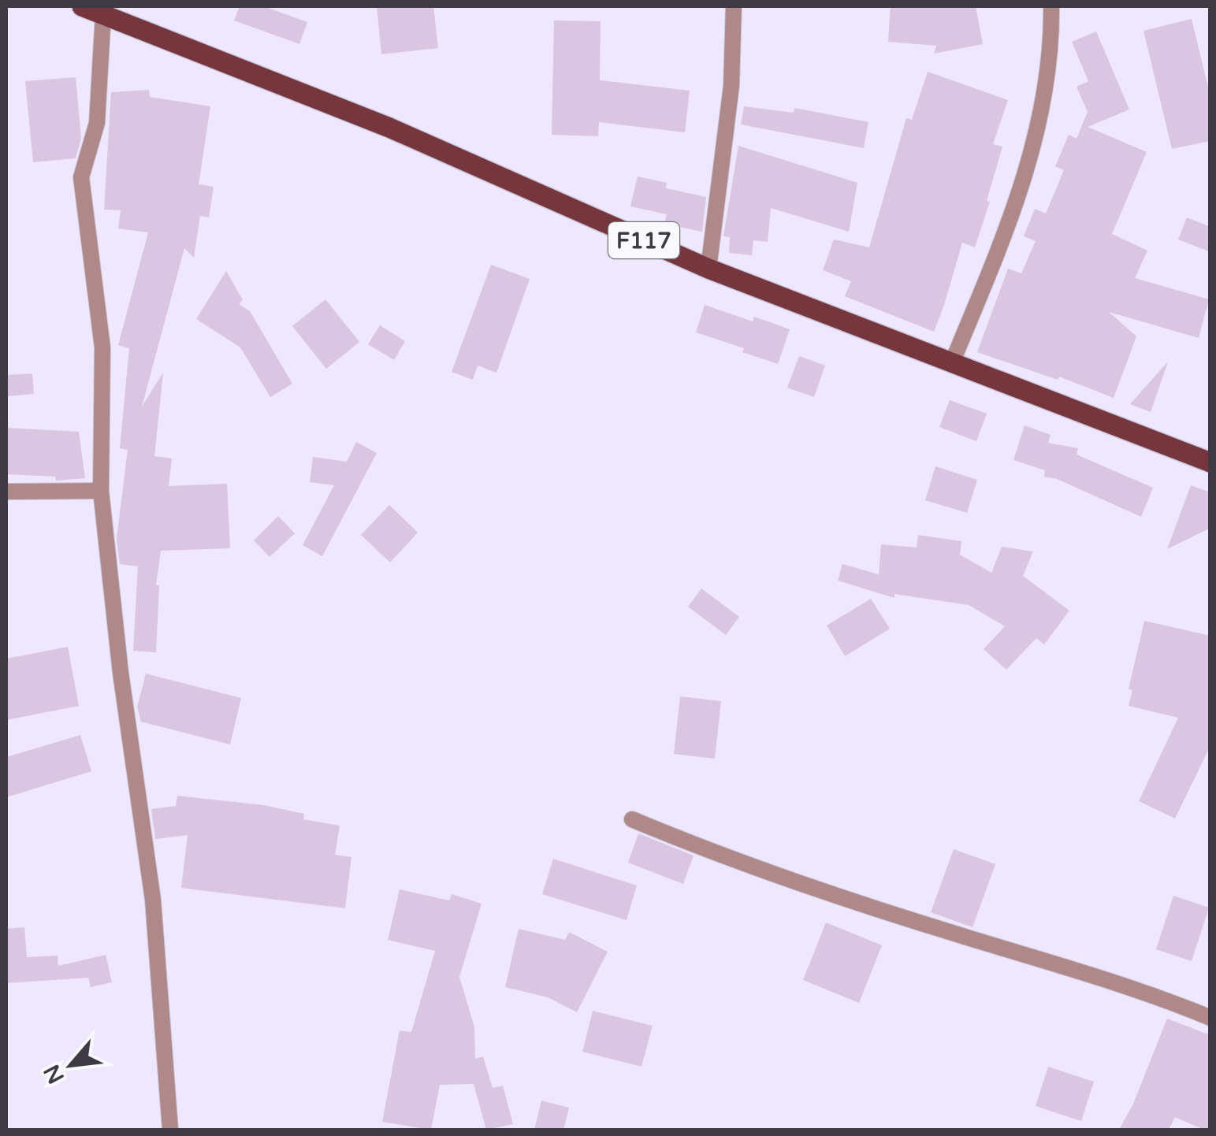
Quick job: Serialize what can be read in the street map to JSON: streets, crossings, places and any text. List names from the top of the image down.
{
  "streets": {
    "main road": ["F117"]
  },
  "north": "bottom left"
}
